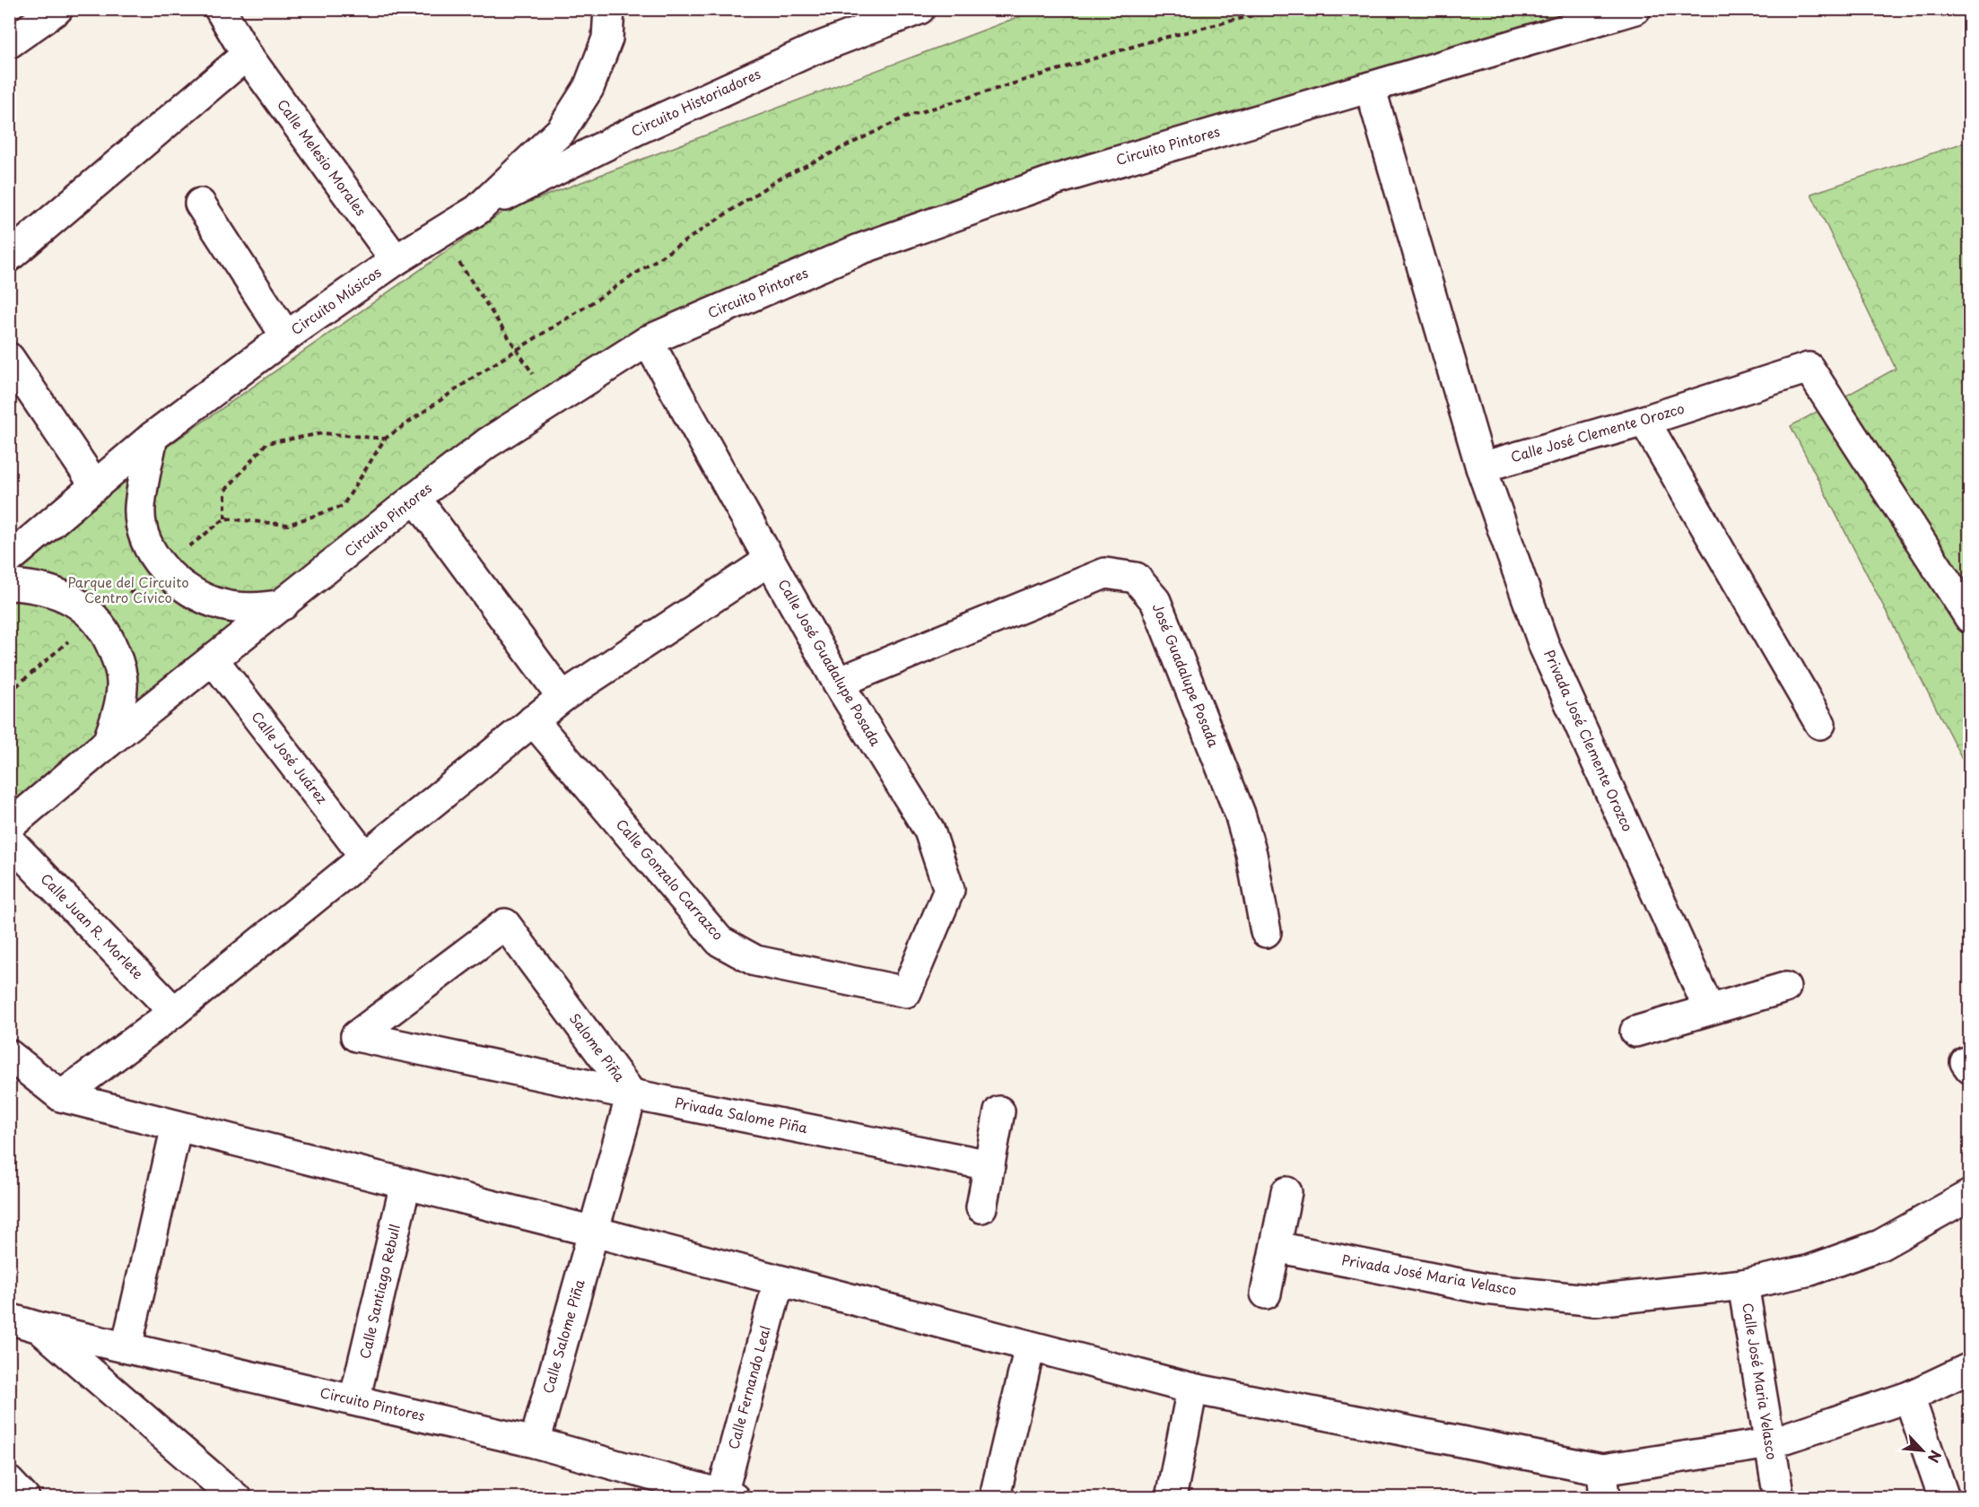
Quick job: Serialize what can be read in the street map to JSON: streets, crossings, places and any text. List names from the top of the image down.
{
  "streets": {
    "street": [
      "Circuito Historiadores",
      "Circuito Pintores",
      "Calle Melesio Morales",
      "Circuito Músicos",
      "Calle José Clemente Orozco",
      "Calle José Guadalupe Posada",
      "José Guadalupe Posada",
      "Privada José Clemente Orozco",
      "Calle José Juárez",
      "Calle Gonzalo Carrazco",
      "Calle Juan R. Morlete",
      "Salome Piña",
      "Privada Salome Piña",
      "Privada José Maria Velasco",
      "Calle Santiago Rebull",
      "Calle Salome Piña",
      "Calle José Maria Velasco",
      "Calle Fernando Leal"
    ]
  },
  "crossings": [
    ["Circuito Historiadores", "Circuito Músicos"],
    ["Circuito Pintores", "Calle José Guadalupe Posada"],
    ["Circuito Pintores", "Calle José Juárez"],
    ["Circuito Pintores", "Calle Santiago Rebull"],
    ["Circuito Pintores", "Calle Salome Piña"],
    ["Circuito Pintores", "Calle Fernando Leal"],
    ["Calle Melesio Morales", "Circuito Músicos"],
    ["Calle José Clemente Orozco", "Privada José Clemente Orozco"],
    ["Calle José Guadalupe Posada", "José Guadalupe Posada"],
    ["Calle José Guadalupe Posada", "Calle Gonzalo Carrazco"],
    ["Salome Piña", "Privada Salome Piña"],
    ["Privada José Maria Velasco", "Calle José Maria Velasco"]
  ],
  "parks": ["Parque del Circuito Centro Cívico"],
  "north": "bottom right"
}
